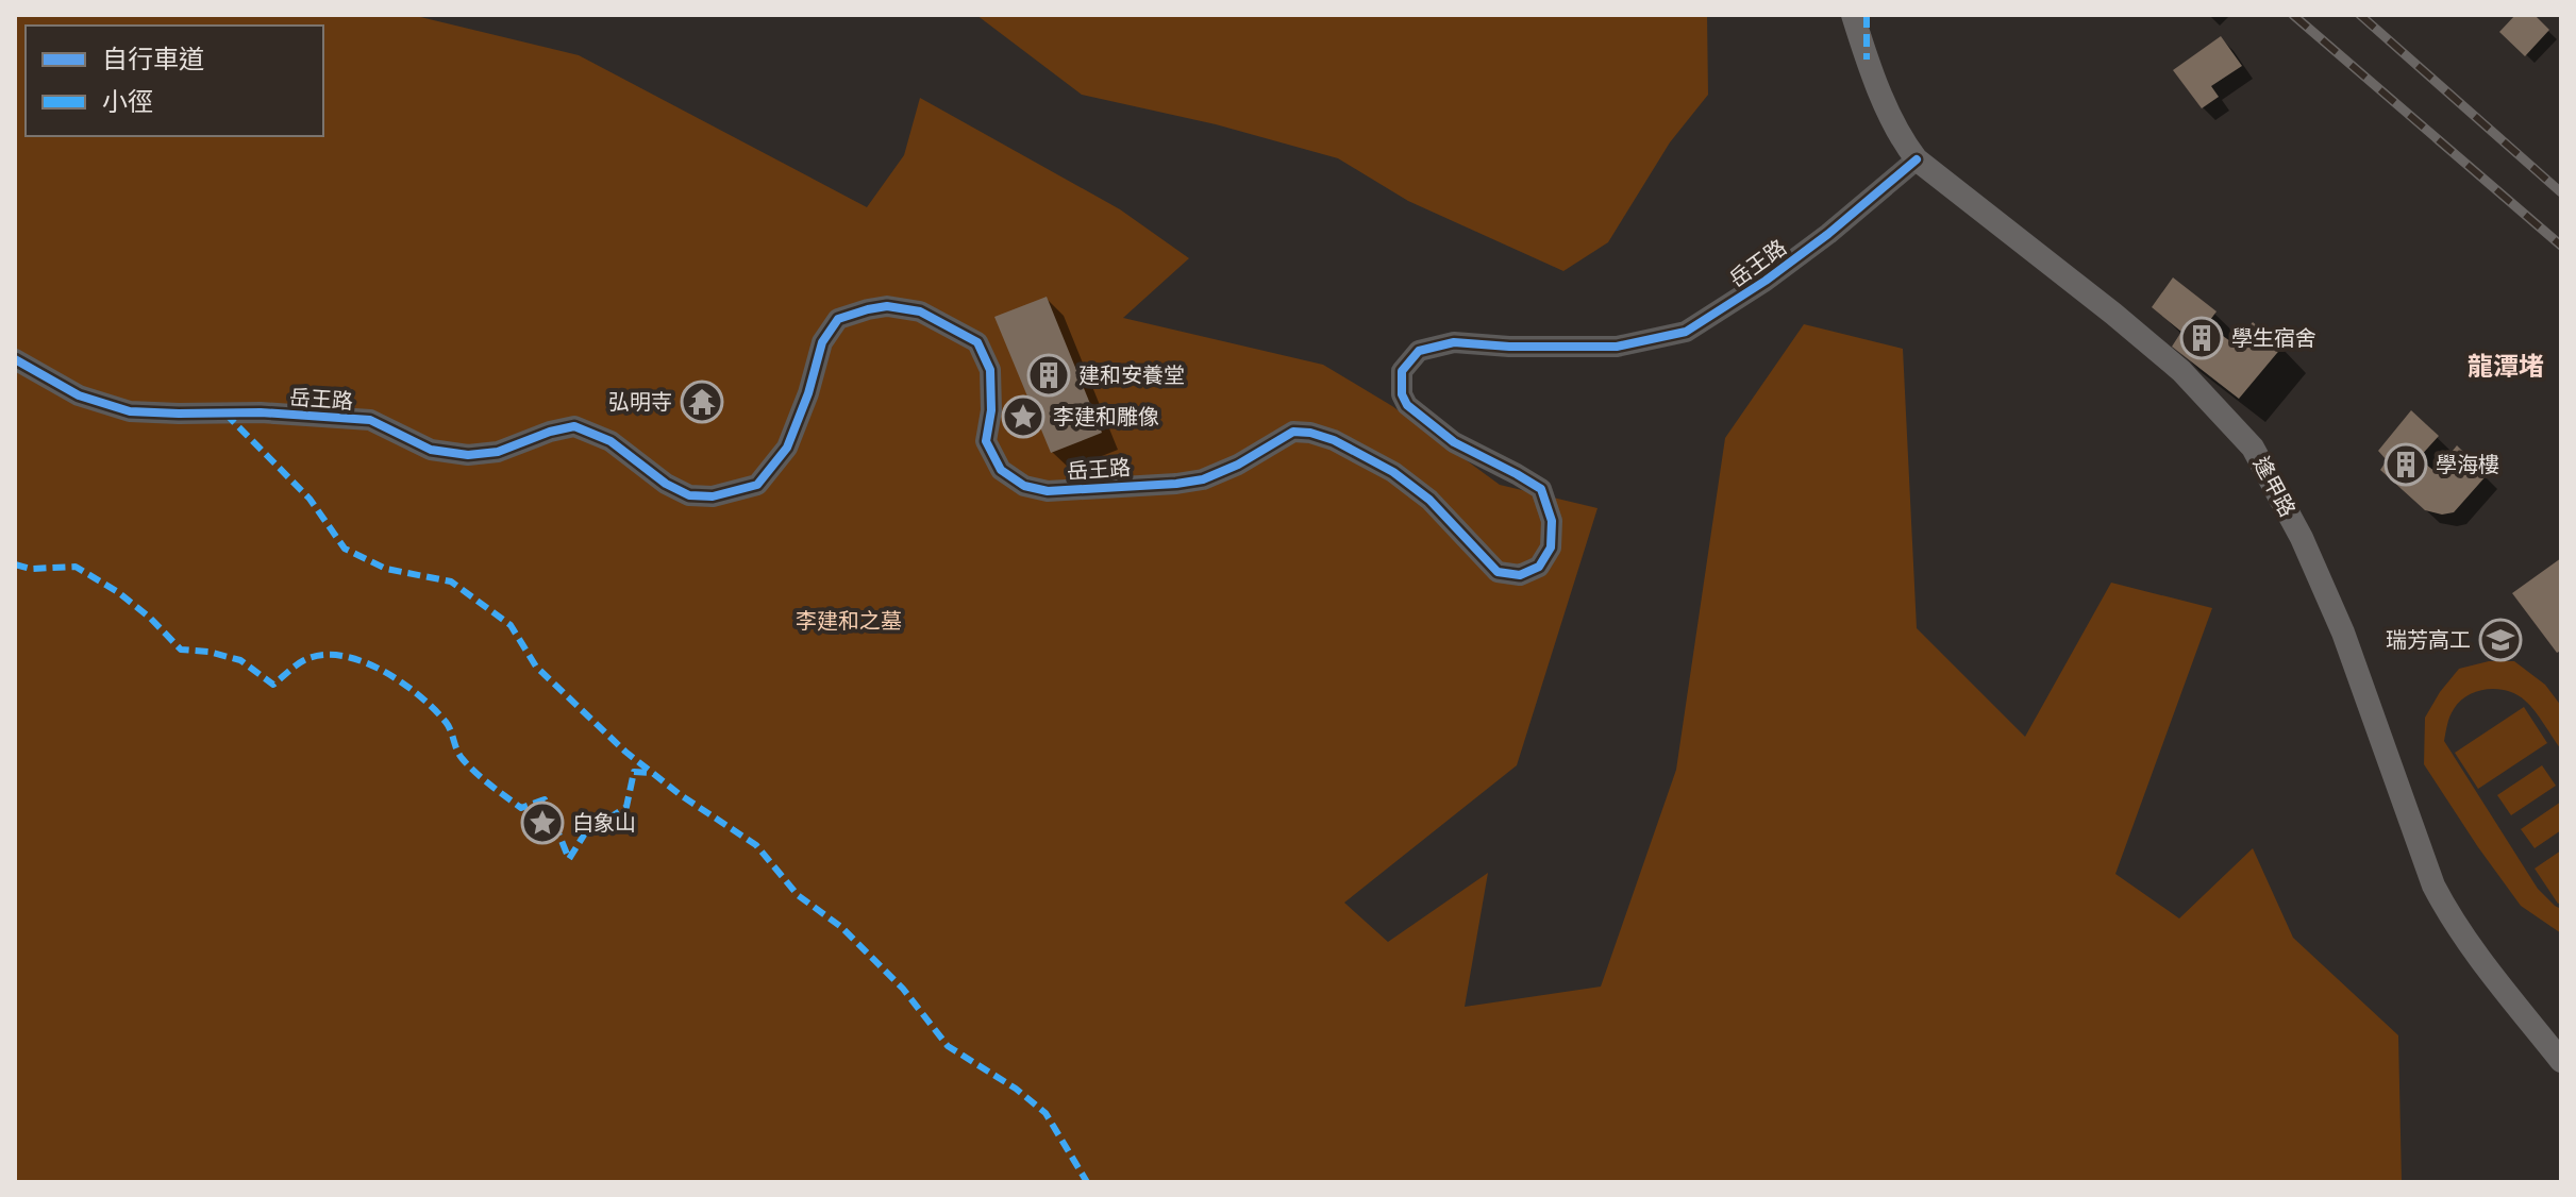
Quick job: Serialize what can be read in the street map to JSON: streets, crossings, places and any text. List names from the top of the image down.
{
  "streets": {
    "main road": ["逢甲路"],
    "street": ["岳王路"]
  },
  "crossings": [
    ["岳王路", "逢甲路"]
  ],
  "districts": ["龍潭堵"],
  "parks": ["李建和之墓"],
  "places": {
    "building": ["學生宿舍", "建和安養堂", "學海樓"],
    "temple": ["弘明寺"],
    "place": ["李建和雕像", "白象山"],
    "school or university": ["瑞芳高工"]
  },
  "legend": ["自行車道", "小徑"]
}
